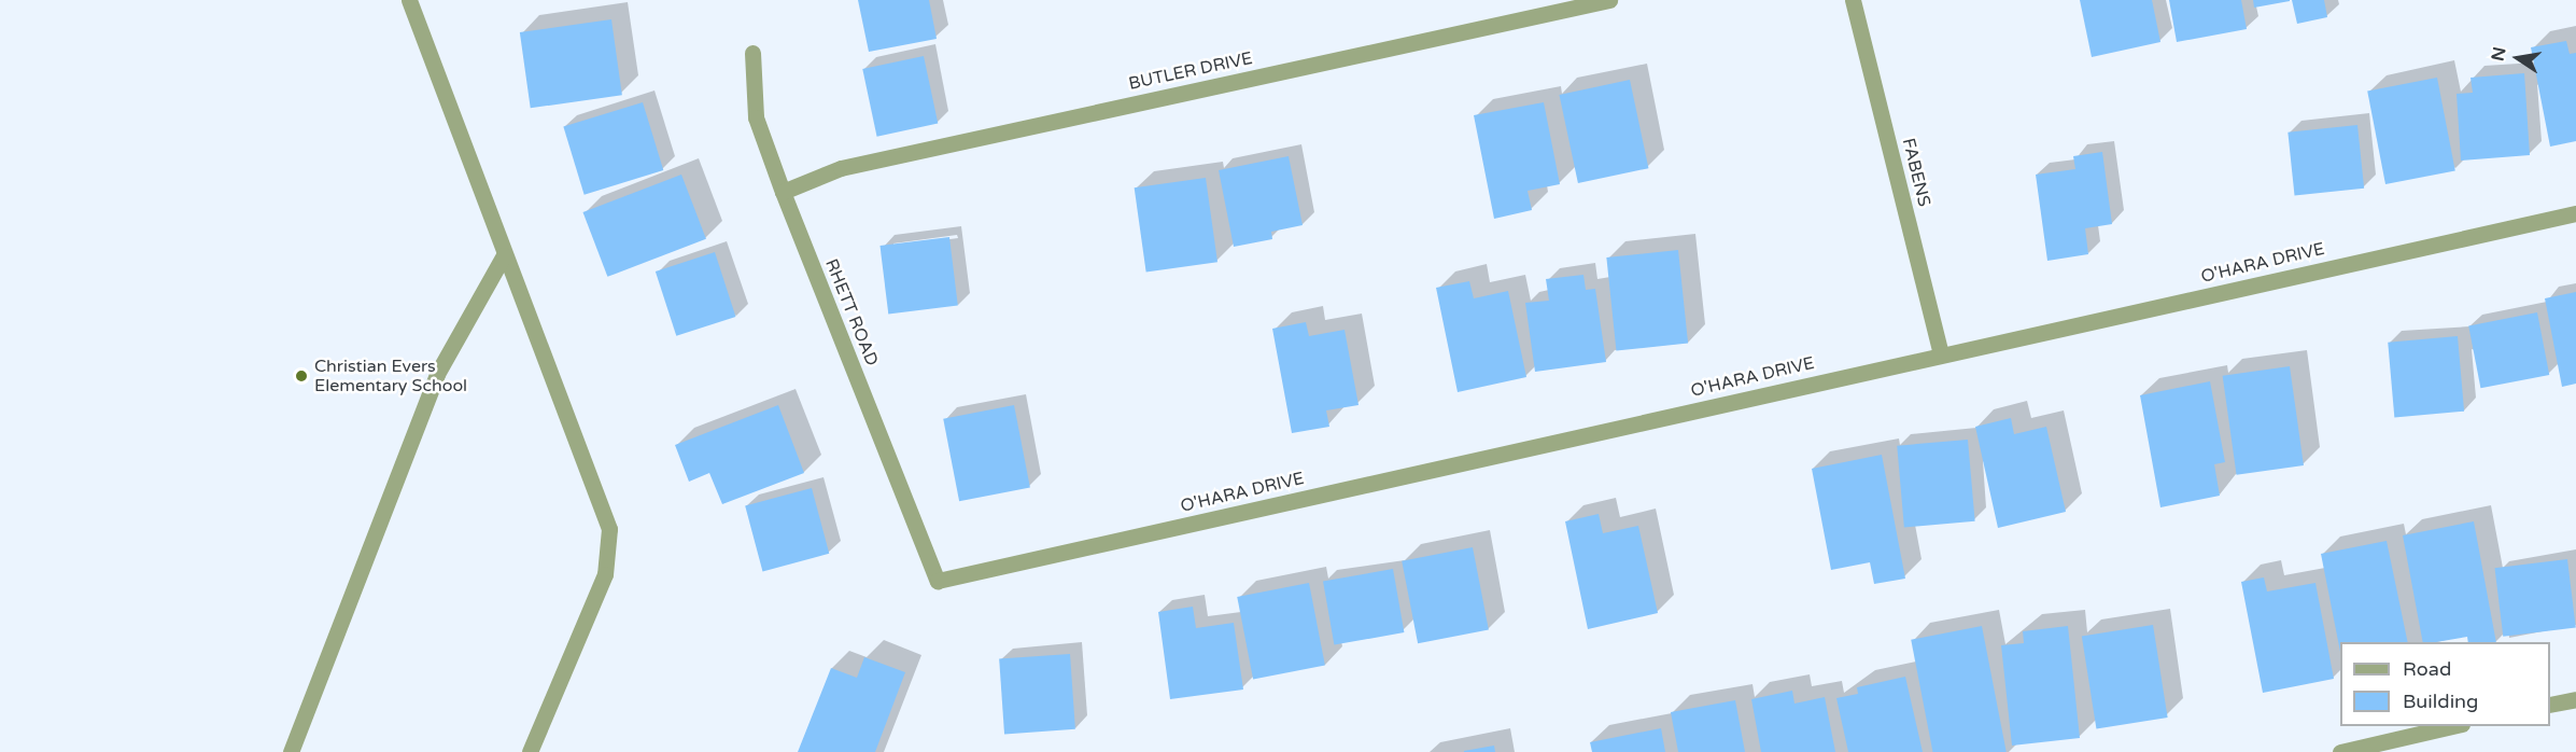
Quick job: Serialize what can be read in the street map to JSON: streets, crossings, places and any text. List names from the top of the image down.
{
  "streets": {
    "street": [
      "BUTLER DRIVE",
      "FABENS",
      "O'HARA DRIVE",
      "RHETT ROAD"
    ]
  },
  "crossings": [
    ["BUTLER DRIVE", "RHETT ROAD"],
    ["FABENS", "O'HARA DRIVE"],
    ["O'HARA DRIVE", "RHETT ROAD"]
  ],
  "places": ["Christian Evers Elementary School"],
  "legend": ["Road", "Building"],
  "north": "left"
}
